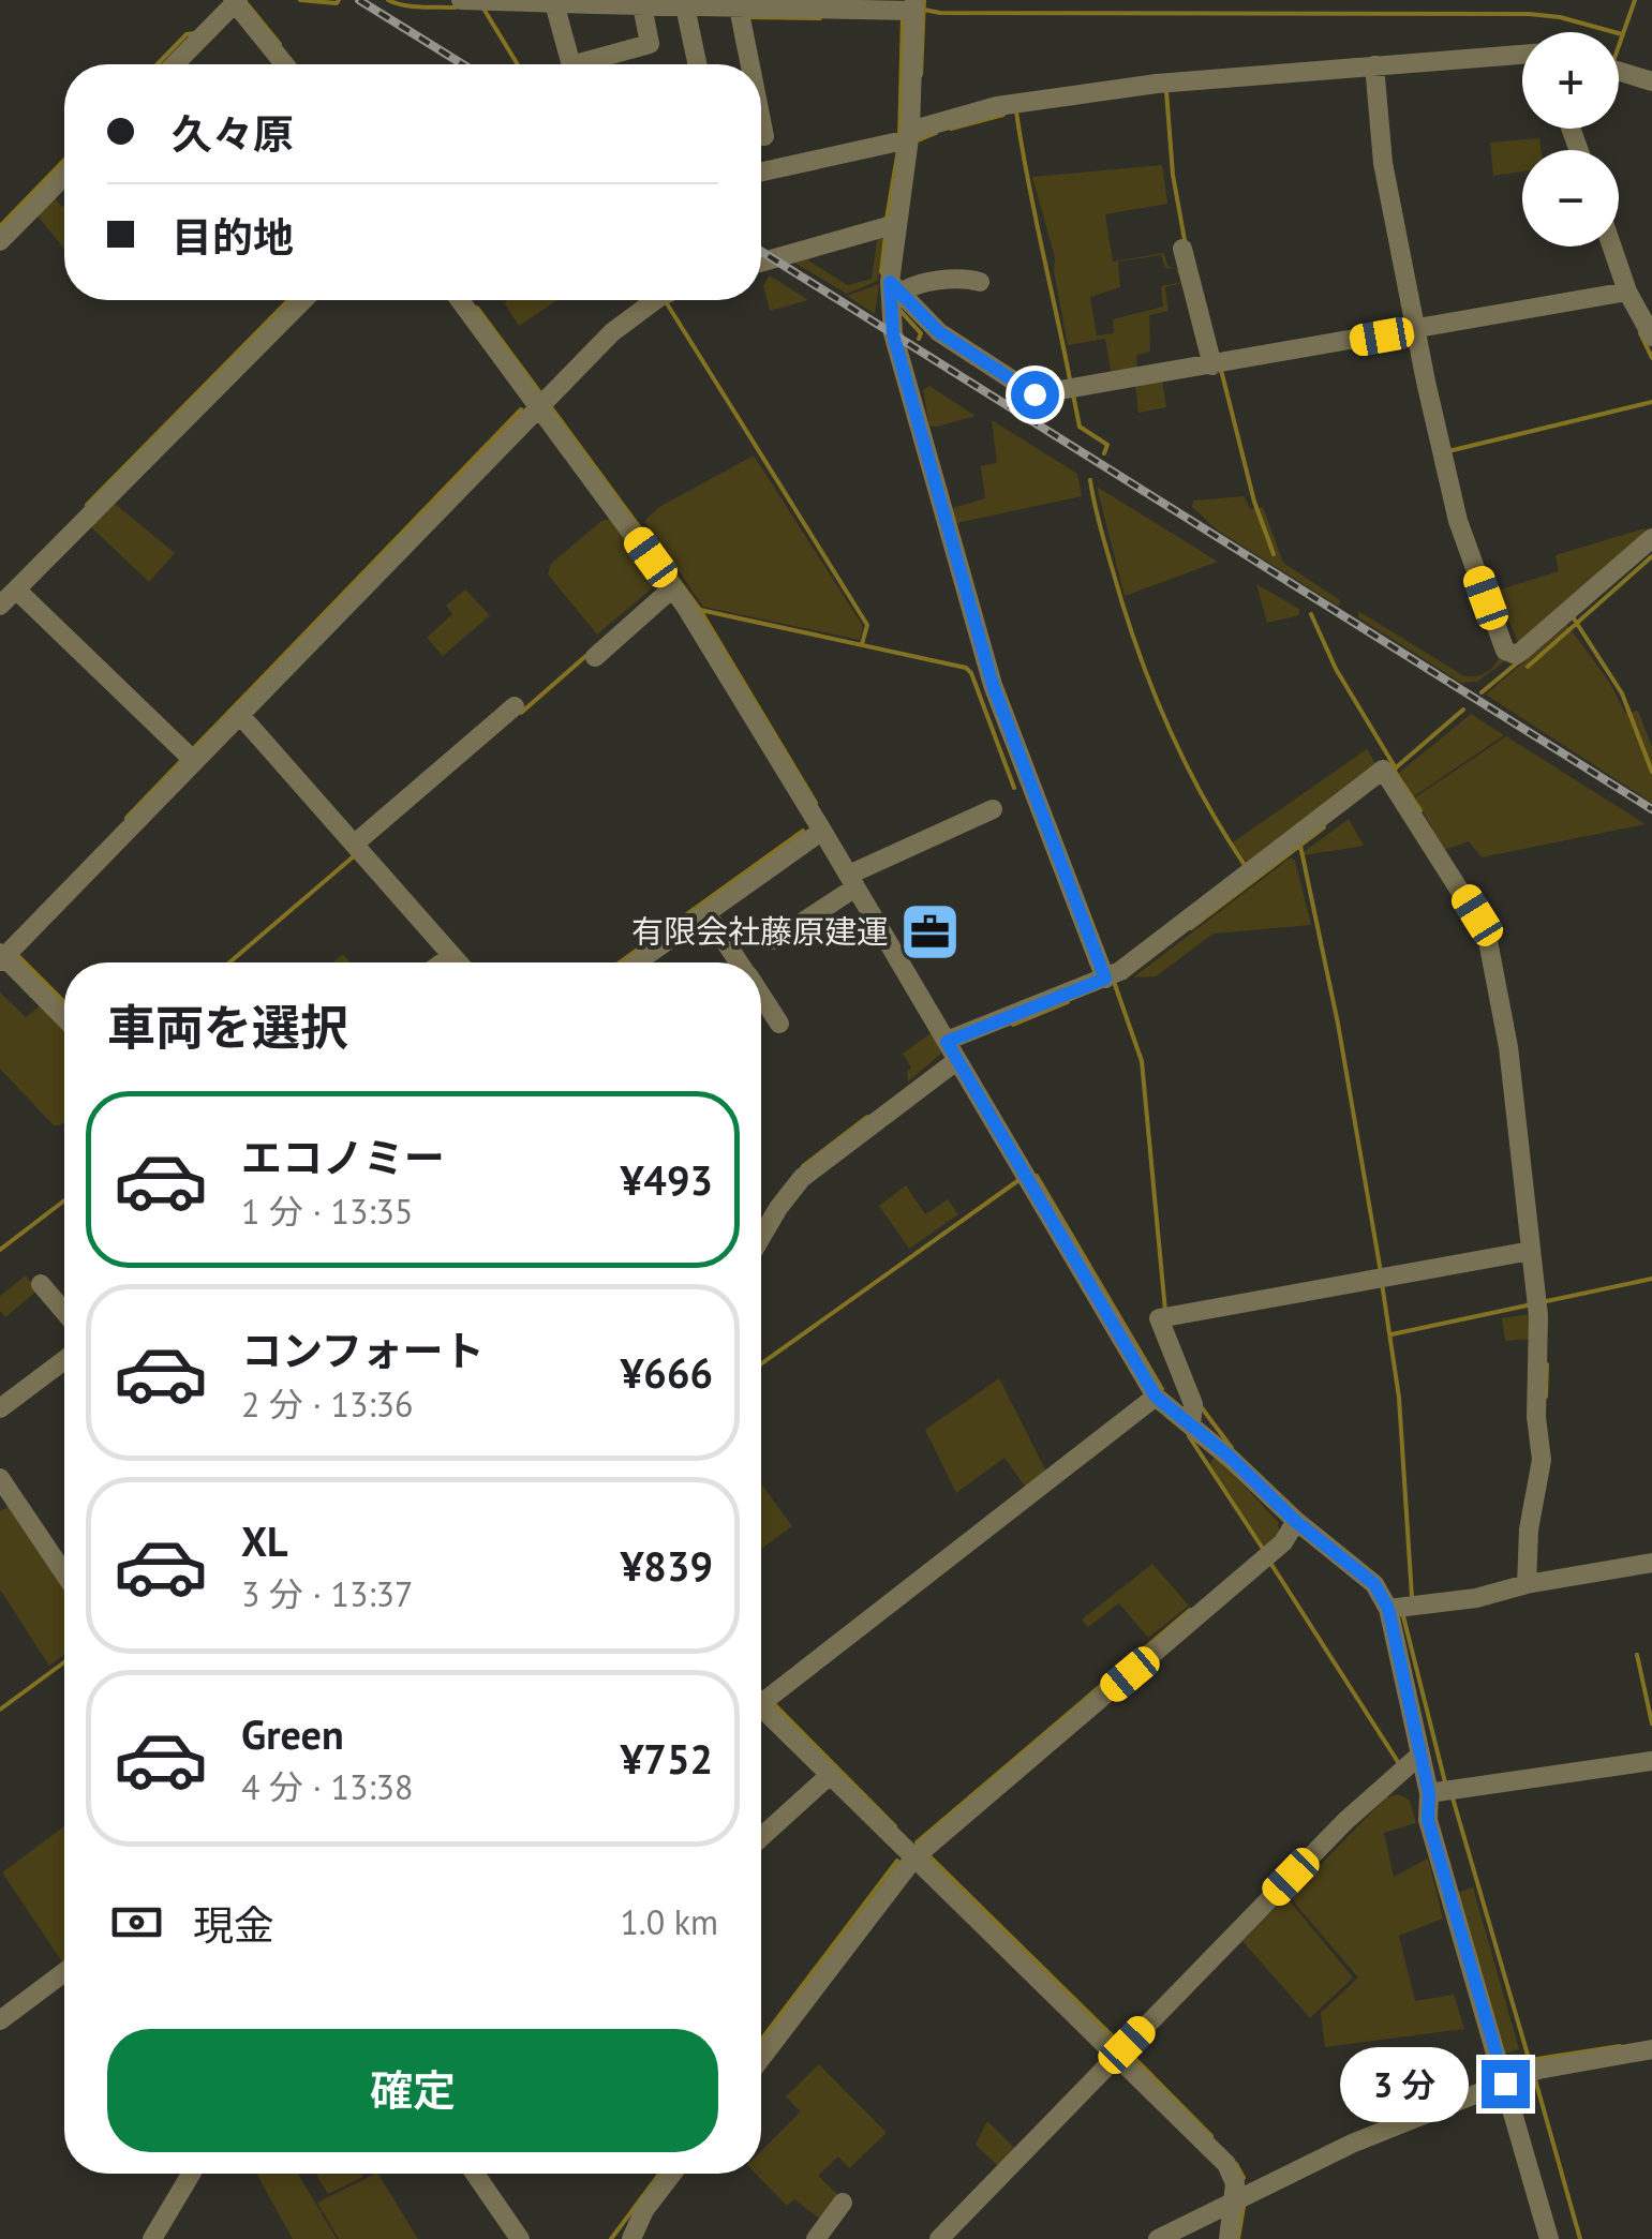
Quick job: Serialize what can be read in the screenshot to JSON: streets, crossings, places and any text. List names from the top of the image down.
{
  "places": {
    "office": ["有限会社藤原建運"]
  },
  "page": {
    "map_buttons": ["+", "−"],
    "banner": ["久々原", "目的地"],
    "heading": "車両を選択",
    "list": [
      {
        "name": "エコノミー",
        "note": "1 分 · 13:35",
        "value": "¥493"
      },
      {
        "name": "コンフォート",
        "note": "2 分 · 13:36",
        "value": "¥666"
      },
      {
        "name": "XL",
        "note": "3 分 · 13:37",
        "value": "¥839"
      },
      {
        "name": "Green",
        "note": "4 分 · 13:38",
        "value": "¥752"
      }
    ],
    "pay": ["現金", "1.0 km"],
    "buttons": "確定",
    "bubble": "3 分"
  }
}
